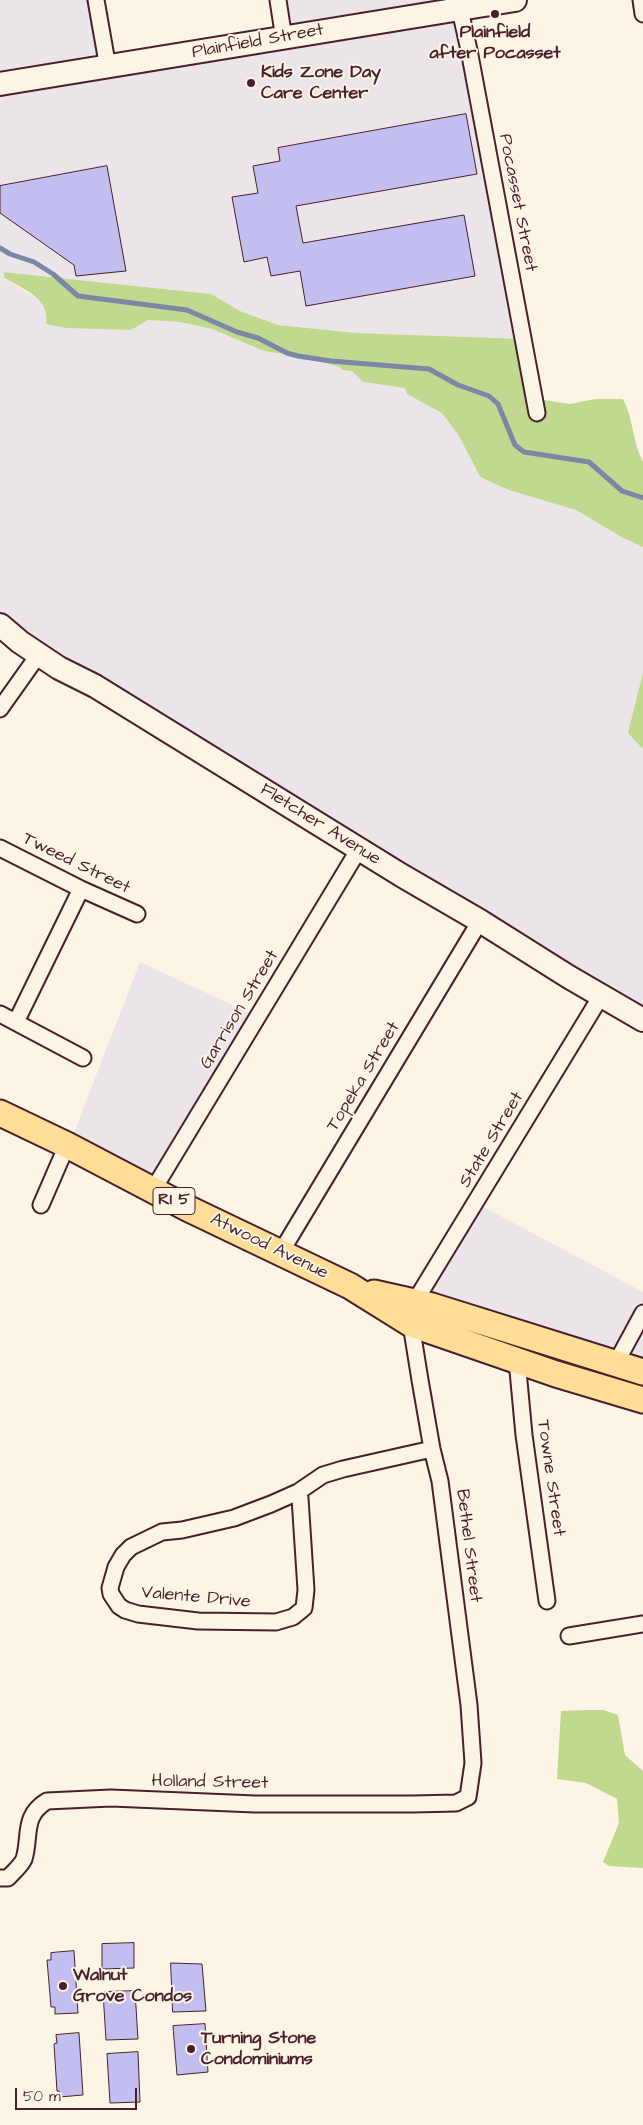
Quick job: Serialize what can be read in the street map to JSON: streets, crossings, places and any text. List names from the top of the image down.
{
  "streets": {
    "main road": ["RI 5", "Atwood Avenue"],
    "street": [
      "Plainfield Street",
      "Pocasset Street",
      "Fletcher Avenue",
      "Tweed Street",
      "Garrison Street",
      "Topeka Street",
      "State Street",
      "Towne Street",
      "Bethel Street",
      "Valente Drive",
      "Holland Street"
    ]
  },
  "crossings": [
    ["Plainfield Street", "Pocasset Street"],
    ["Fletcher Avenue", "Garrison Street"],
    ["Fletcher Avenue", "Topeka Street"],
    ["Fletcher Avenue", "State Street"],
    ["Garrison Street", "Atwood Avenue"],
    ["Topeka Street", "Atwood Avenue"],
    ["State Street", "Atwood Avenue"],
    ["State Street", "Bethel Street"],
    ["Atwood Avenue", "Towne Street"],
    ["Atwood Avenue", "Bethel Street"],
    ["Bethel Street", "Valente Drive"],
    ["Bethel Street", "Holland Street"]
  ],
  "places": [
    "Plainfield after Pocasset",
    "Kids Zone Day Care Center",
    "Walnut Grove Condos",
    "Turning Stone Condominiums"
  ],
  "scale_bar": "50 m"
}
